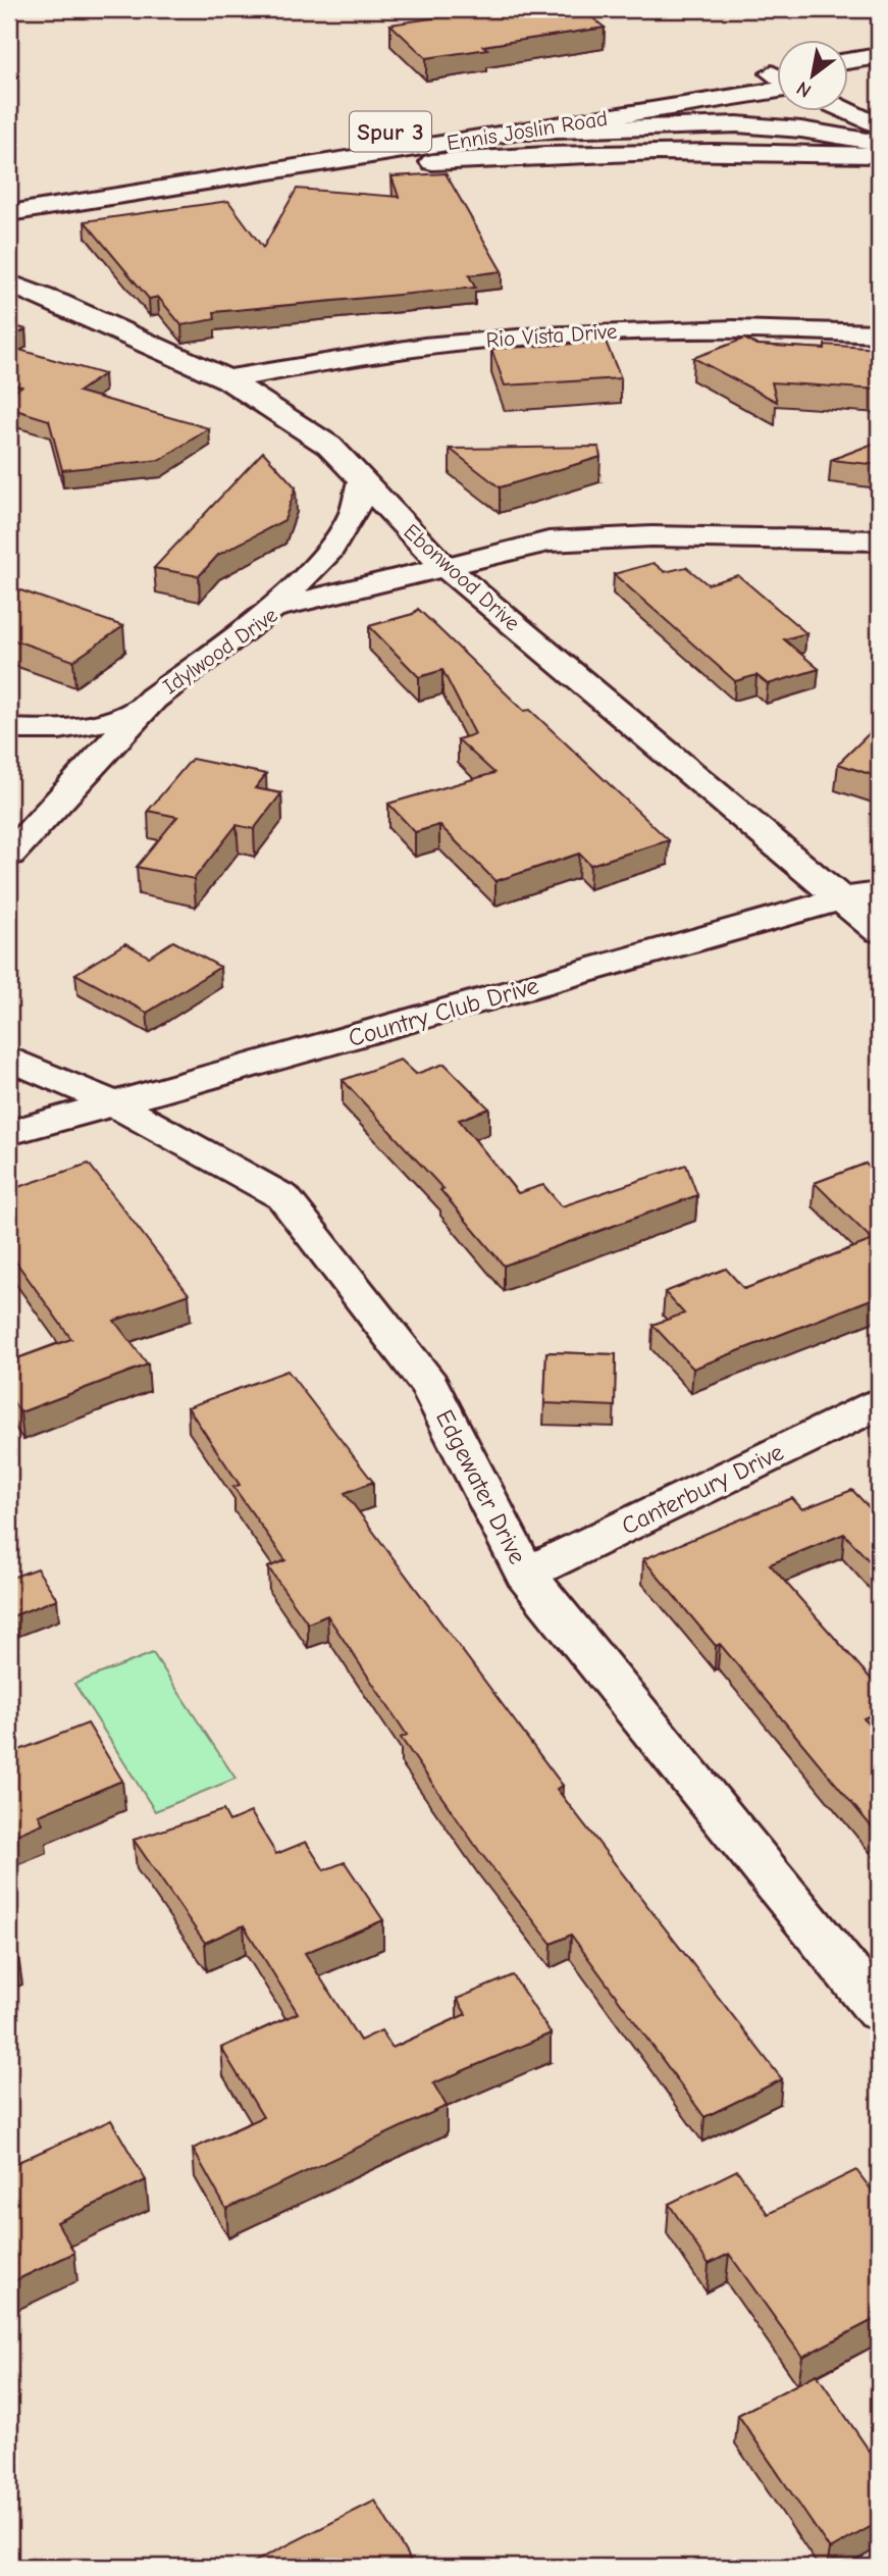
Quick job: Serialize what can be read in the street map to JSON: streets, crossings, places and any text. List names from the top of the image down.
{
  "streets": {
    "street": [
      "Ennis Joslin Road",
      "Spur 3",
      "Rio Vista Drive",
      "Ebonwood Drive",
      "Idylwood Drive",
      "Country Club Drive",
      "Edgewater Drive",
      "Canterbury Drive"
    ]
  },
  "crossings": [
    ["Rio Vista Drive", "Ebonwood Drive"],
    ["Ebonwood Drive", "Idylwood Drive"],
    ["Ebonwood Drive", "Country Club Drive"],
    ["Country Club Drive", "Edgewater Drive"],
    ["Edgewater Drive", "Canterbury Drive"]
  ],
  "north": "bottom left"
}
